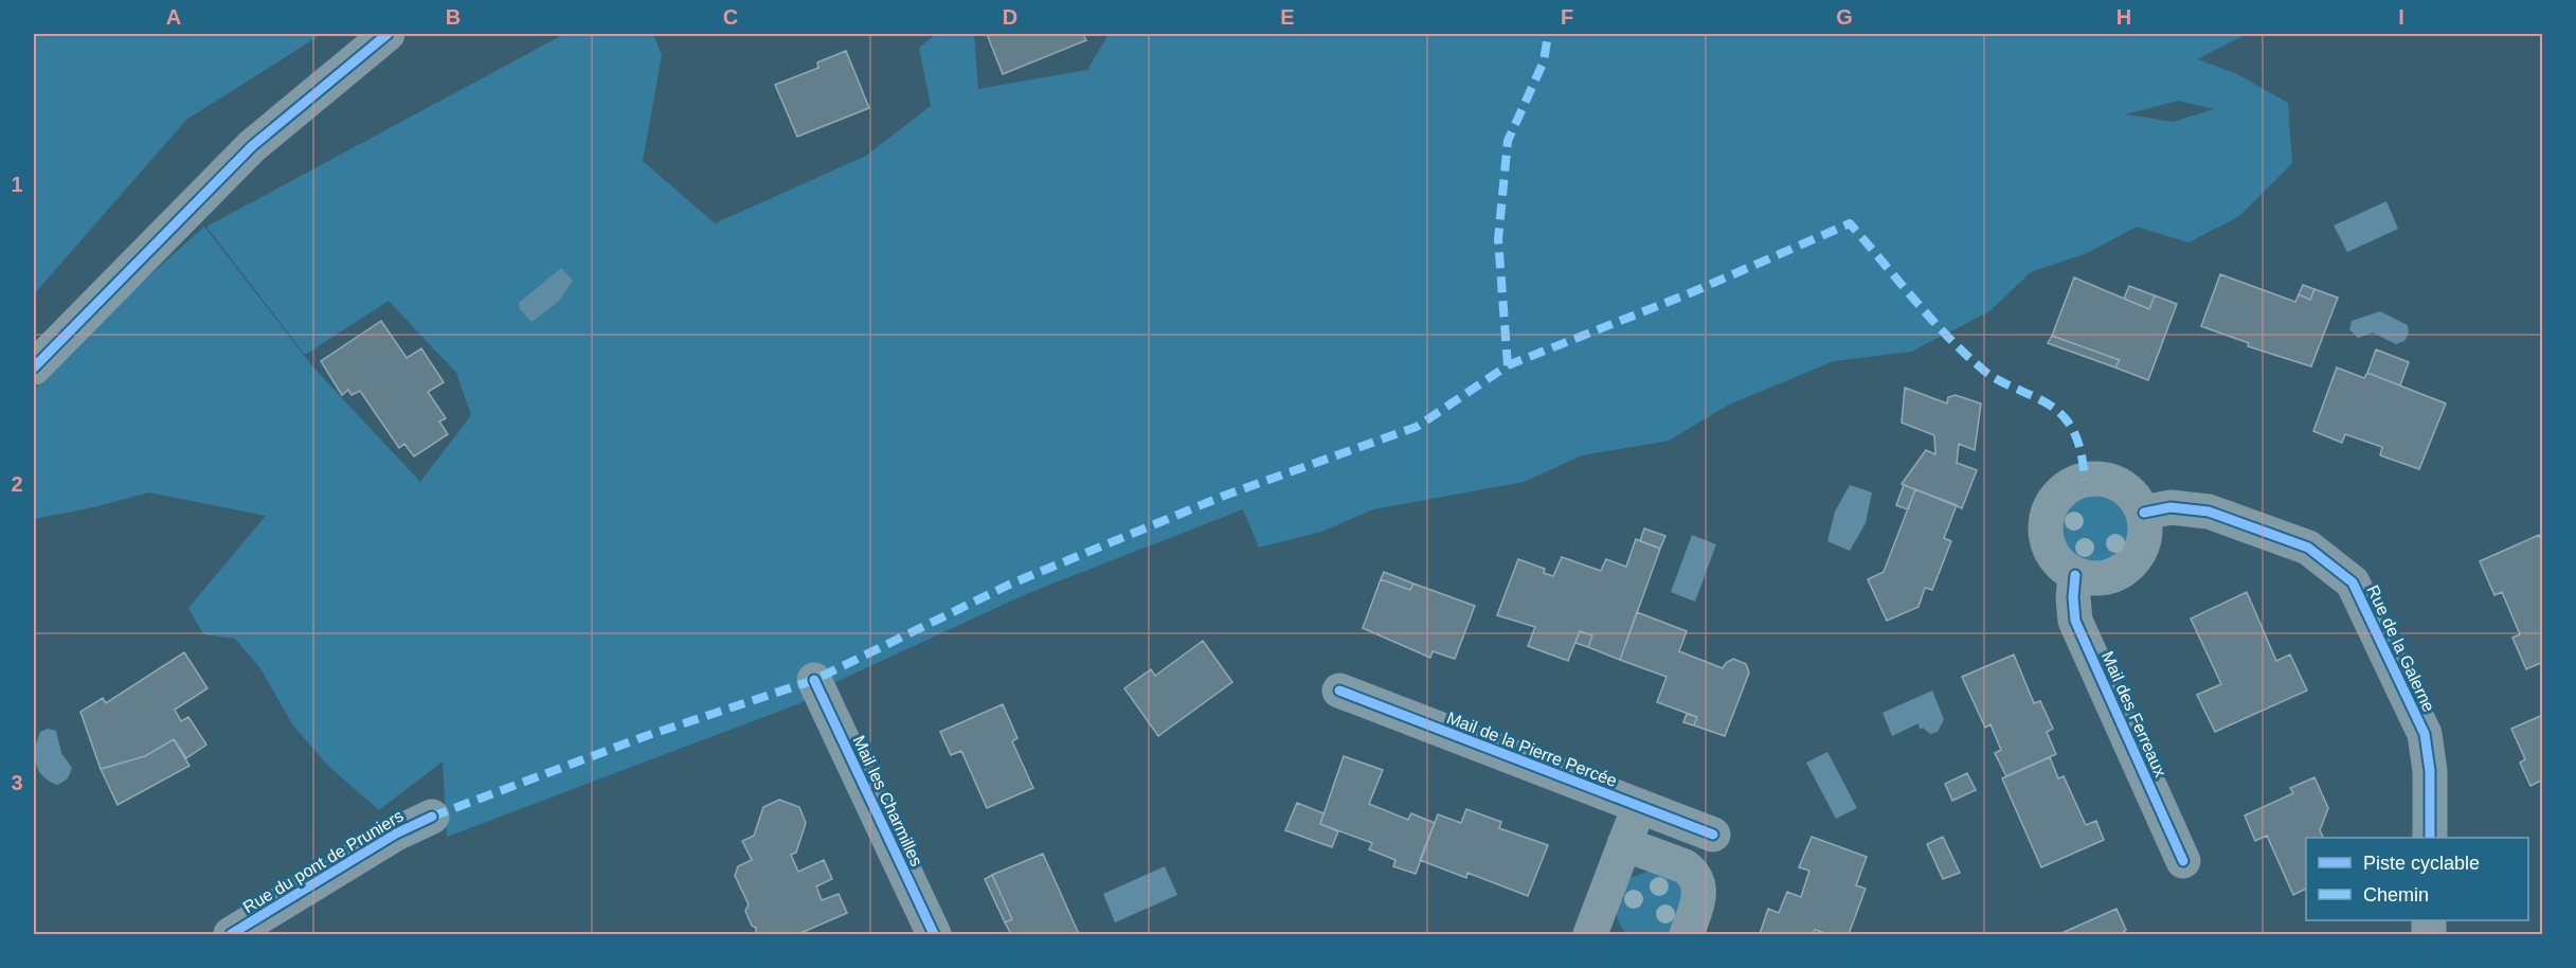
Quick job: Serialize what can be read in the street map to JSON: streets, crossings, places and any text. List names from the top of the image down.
{
  "streets": {
    "street": [
      "Rue de la Galerne",
      "Mail des Ferreaux",
      "Mail de la Pierre Percée",
      "Mail les Charmilles",
      "Rue du pont de Pruniers"
    ]
  },
  "crossings": [
    ["Rue de la Galerne", "Mail des Ferreaux"]
  ],
  "legend": ["Piste cyclable", "Chemin"],
  "grid": {
    "columns": [
      "A",
      "B",
      "C",
      "D",
      "E",
      "F",
      "G",
      "H",
      "I"
    ],
    "rows": ["1", "2", "3"]
  }
}
